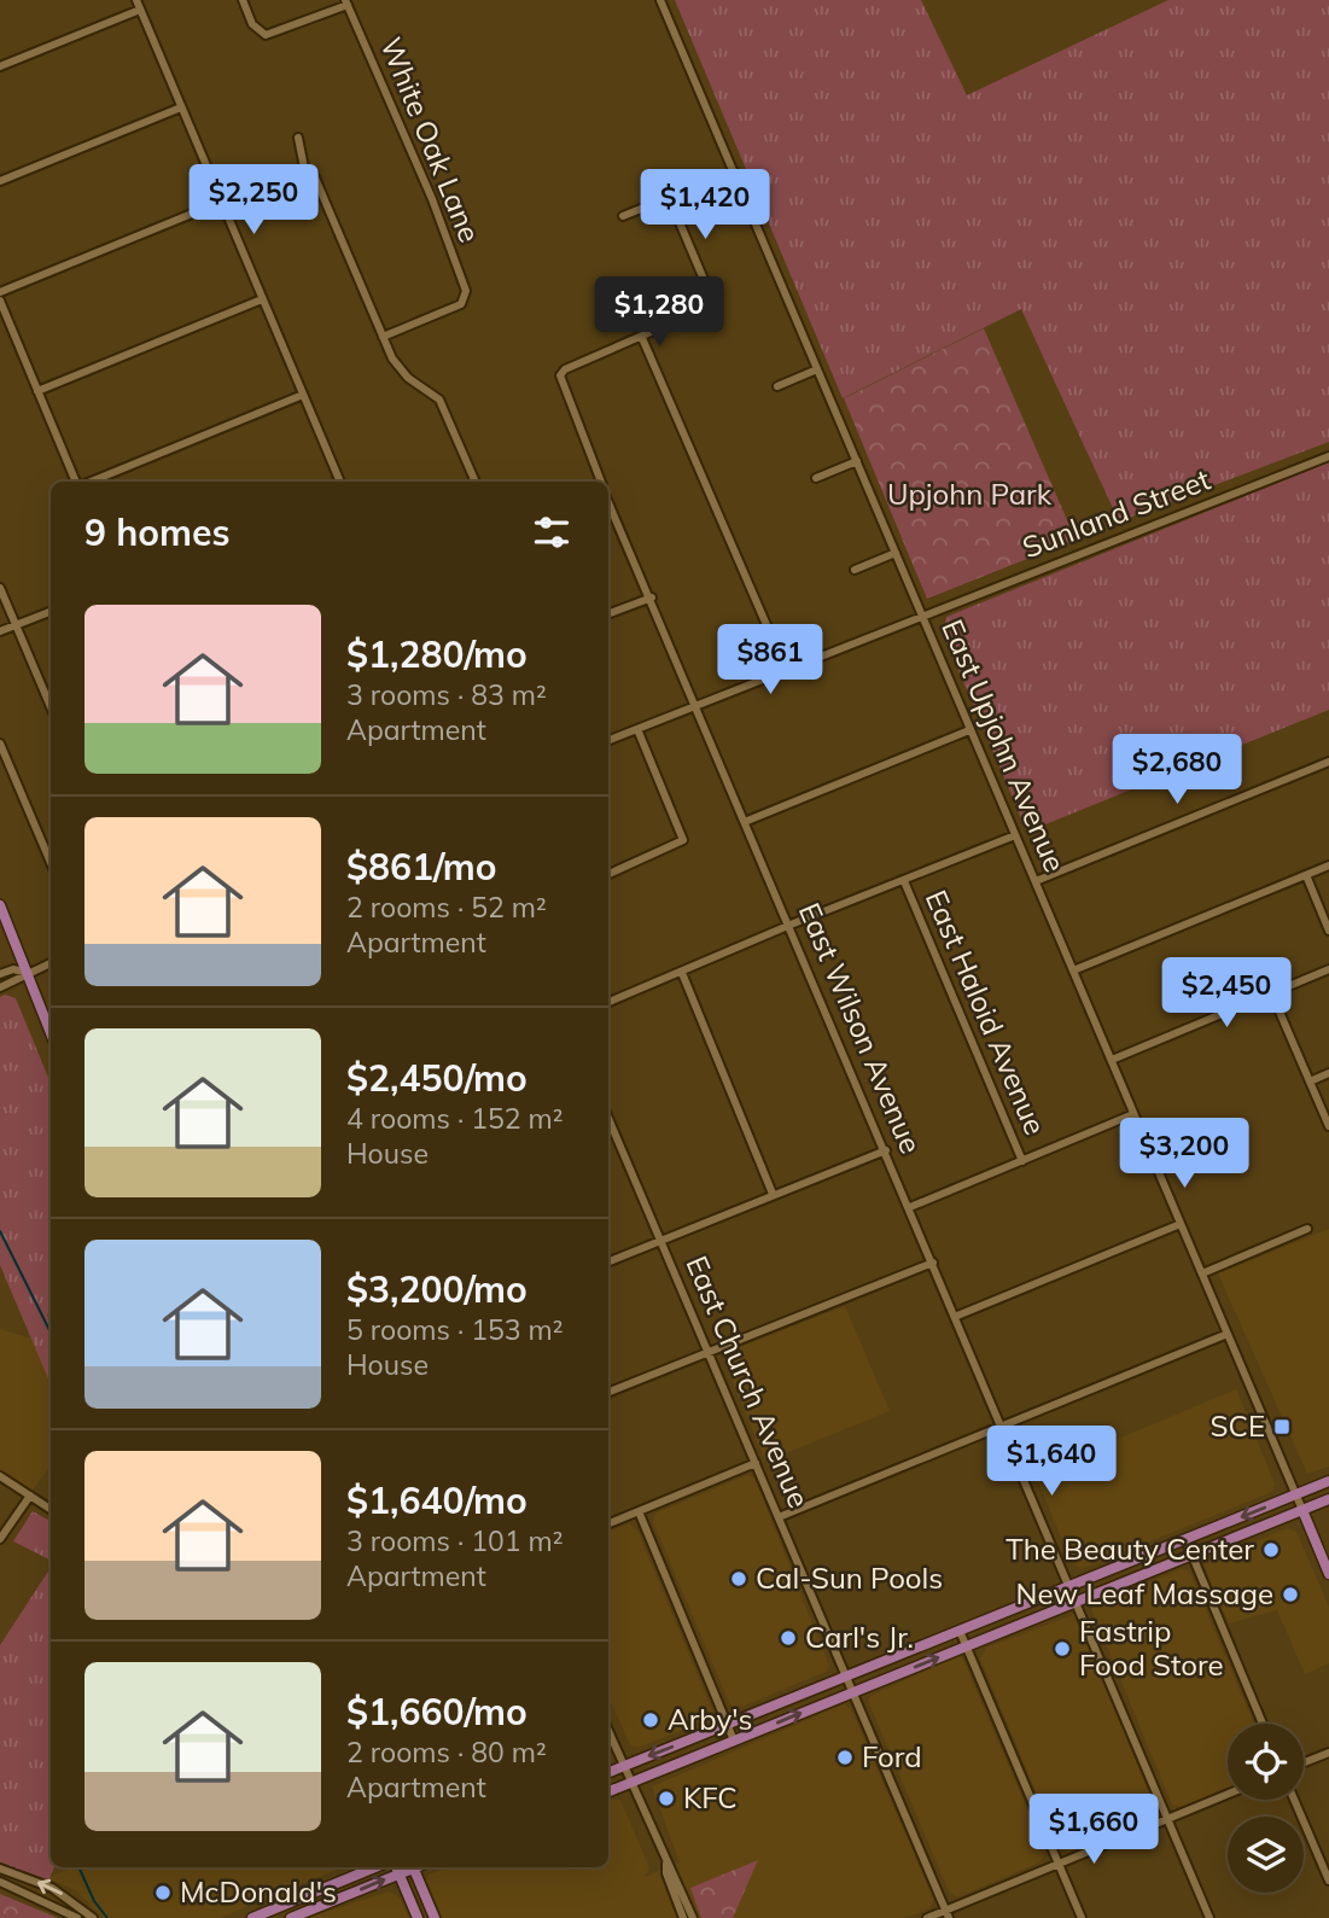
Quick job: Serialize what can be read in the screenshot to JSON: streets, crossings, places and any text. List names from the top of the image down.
{
  "streets": {
    "street": [
      "White Oak Lane",
      "Sunland Street",
      "East Upjohn Avenue",
      "East Haloid Avenue",
      "East Wilson Avenue",
      "East Church Avenue"
    ]
  },
  "crossings": [
    ["Sunland Street", "East Upjohn Avenue"],
    ["Sunland Street", "East Wilson Avenue"]
  ],
  "parks": ["Upjohn Park"],
  "places": {
    "transit": ["SCE"],
    "other": [
      "The Beauty Center",
      "Cal-Sun Pools",
      "New Leaf Massage",
      "Carl's Jr.",
      "Fastrip Food Store",
      "Arby's",
      "Ford",
      "KFC",
      "McDonald's"
    ]
  },
  "page": {
    "price": [
      "$2,250",
      "$1,420",
      "$1,280",
      "$861",
      "$2,680",
      "$2,450",
      "$3,200",
      "$1,640",
      "$1,660"
    ],
    "heading": "9 homes",
    "list": [
      {
        "name": "$1,280/mo",
        "note": "3 rooms · 83 m² · Apartment"
      },
      {
        "name": "$861/mo",
        "note": "2 rooms · 52 m² · Apartment"
      },
      {
        "name": "$2,450/mo",
        "note": "4 rooms · 152 m² · House"
      },
      {
        "name": "$3,200/mo",
        "note": "5 rooms · 153 m² · House"
      },
      {
        "name": "$1,640/mo",
        "note": "3 rooms · 101 m² · Apartment"
      },
      {
        "name": "$1,660/mo",
        "note": "2 rooms · 80 m² · Apartment"
      }
    ]
  }
}
